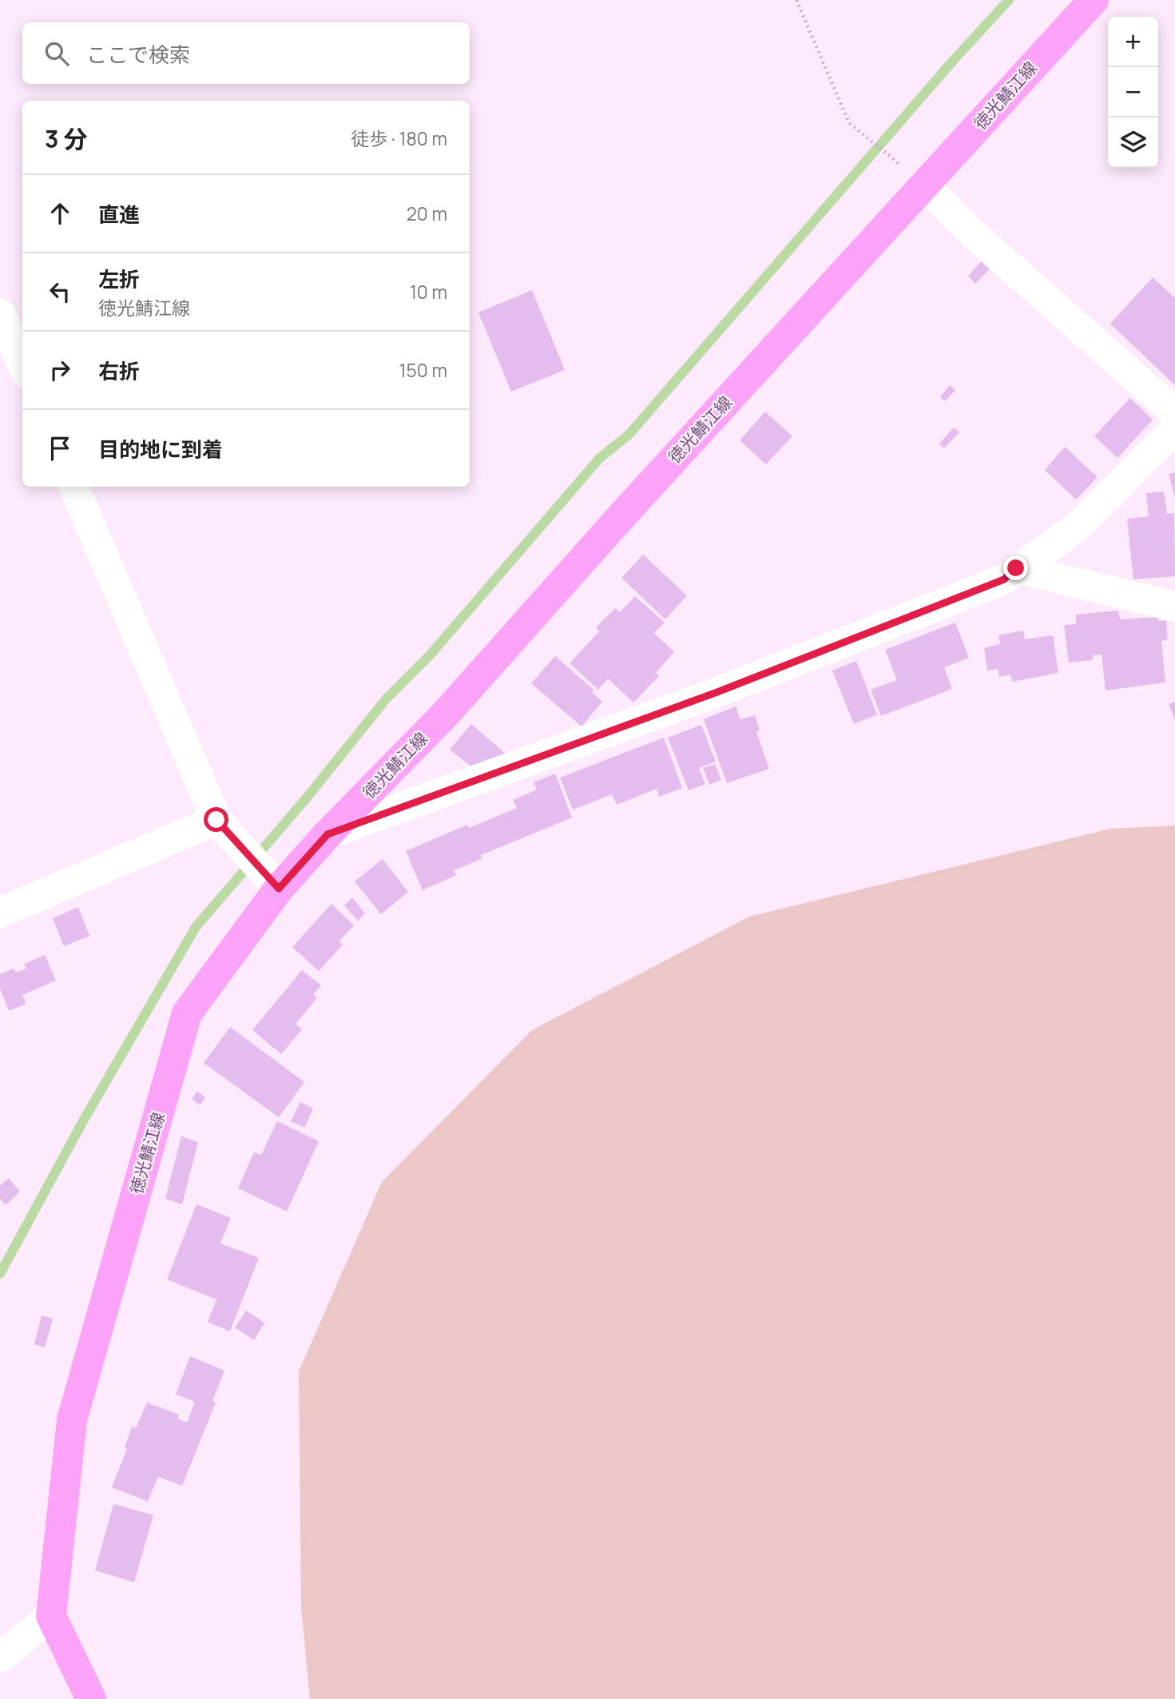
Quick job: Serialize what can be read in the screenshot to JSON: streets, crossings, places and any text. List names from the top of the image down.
{
  "streets": {
    "main road": ["徳光鯖江線"]
  },
  "page": {
    "map_buttons": ["+", "−"],
    "search": "ここで検索",
    "heading": ["3 分", "徒歩 · 180 m"],
    "list": [
      ["直進", "20 m"],
      ["左折", "徳光鯖江線", "10 m"],
      ["右折", "150 m"],
      "目的地に到着"
    ]
  }
}
